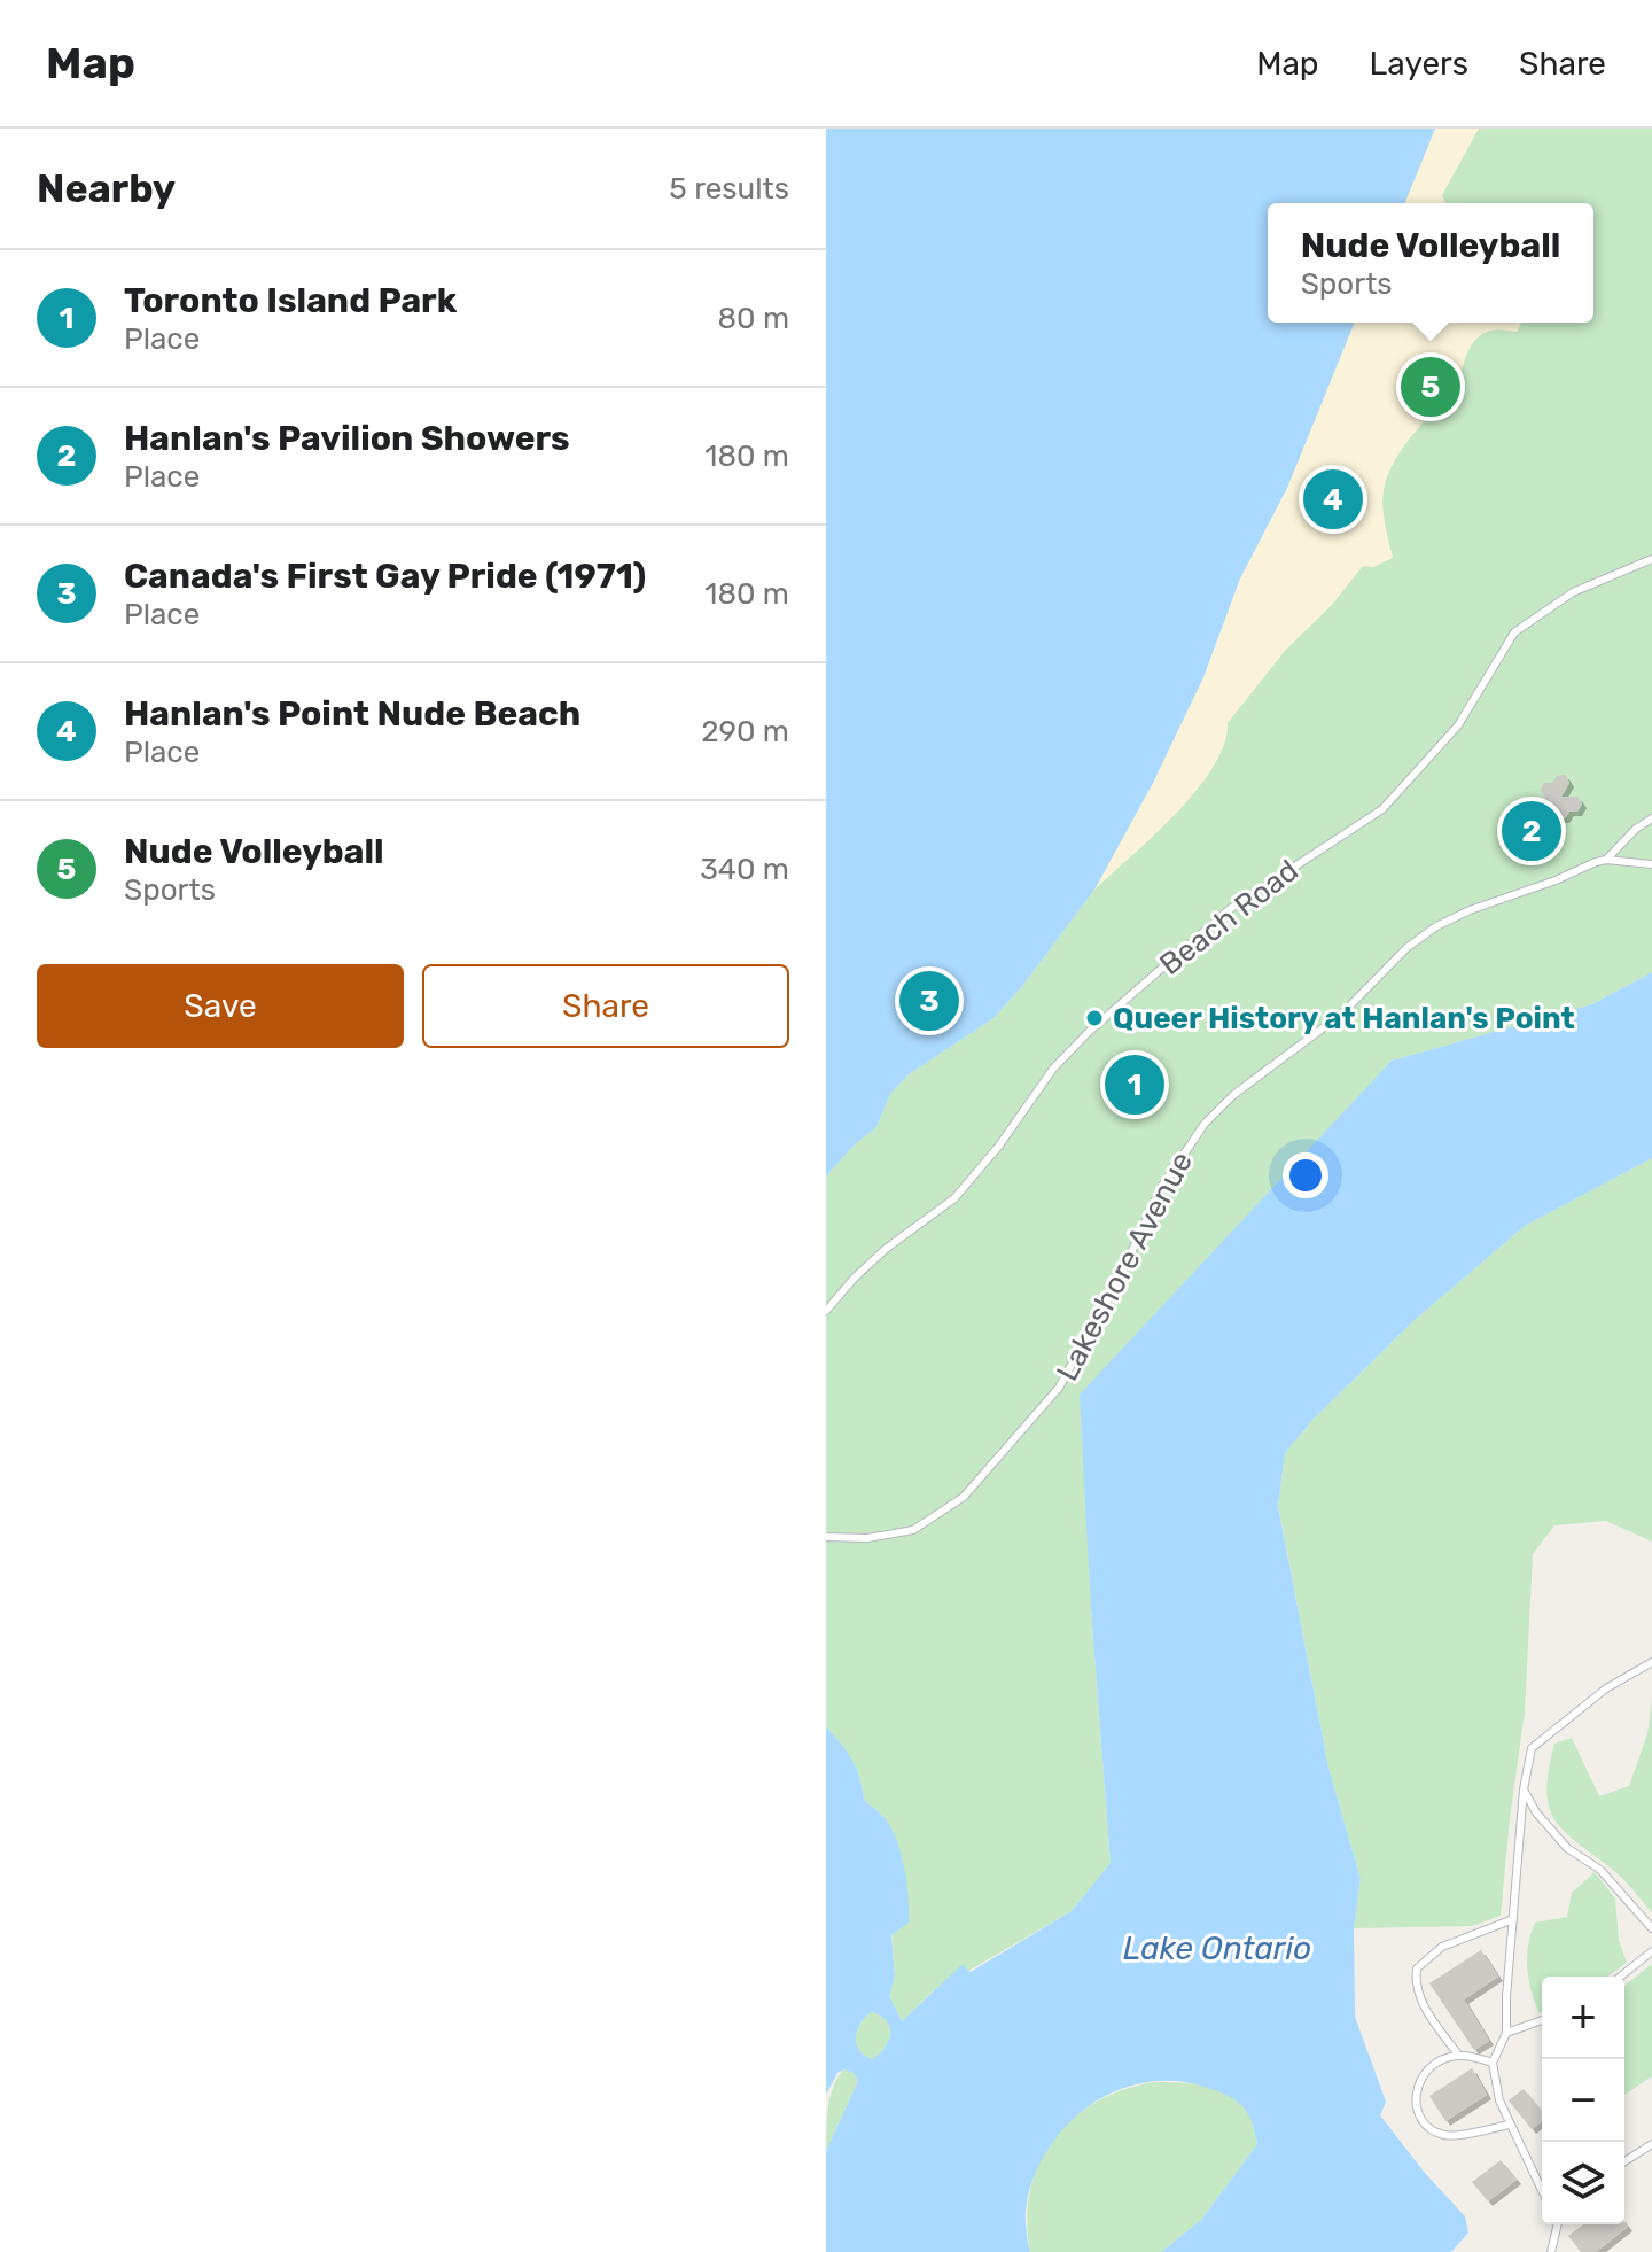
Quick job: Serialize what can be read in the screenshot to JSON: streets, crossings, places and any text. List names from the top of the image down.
{
  "streets": {
    "lane": ["Beach Road", "Lakeshore Avenue"]
  },
  "water": ["Lake Ontario"],
  "places": ["Queer History at Hanlan's Point"],
  "page": {
    "header": "Map",
    "nav": ["Map", "Layers", "Share"],
    "heading": ["Nearby", "5 results"],
    "popup": ["Nude Volleyball", "Sports"],
    "list": [
      {
        "mark": "1",
        "name": "Toronto Island Park",
        "note": "Place",
        "value": "80 m"
      },
      {
        "mark": "2",
        "name": "Hanlan's Pavilion Showers",
        "note": "Place",
        "value": "180 m"
      },
      {
        "mark": "3",
        "name": "Canada's First Gay Pride (1971)",
        "note": "Place",
        "value": "180 m"
      },
      {
        "mark": "4",
        "name": "Hanlan's Point Nude Beach",
        "note": "Place",
        "value": "290 m"
      },
      {
        "mark": "5",
        "name": "Nude Volleyball",
        "note": "Sports",
        "value": "340 m"
      }
    ],
    "pins": [
      "5",
      "4",
      "2",
      "3",
      "1"
    ],
    "buttons": ["Save", "Share"],
    "map_buttons": ["+", "−"]
  }
}
